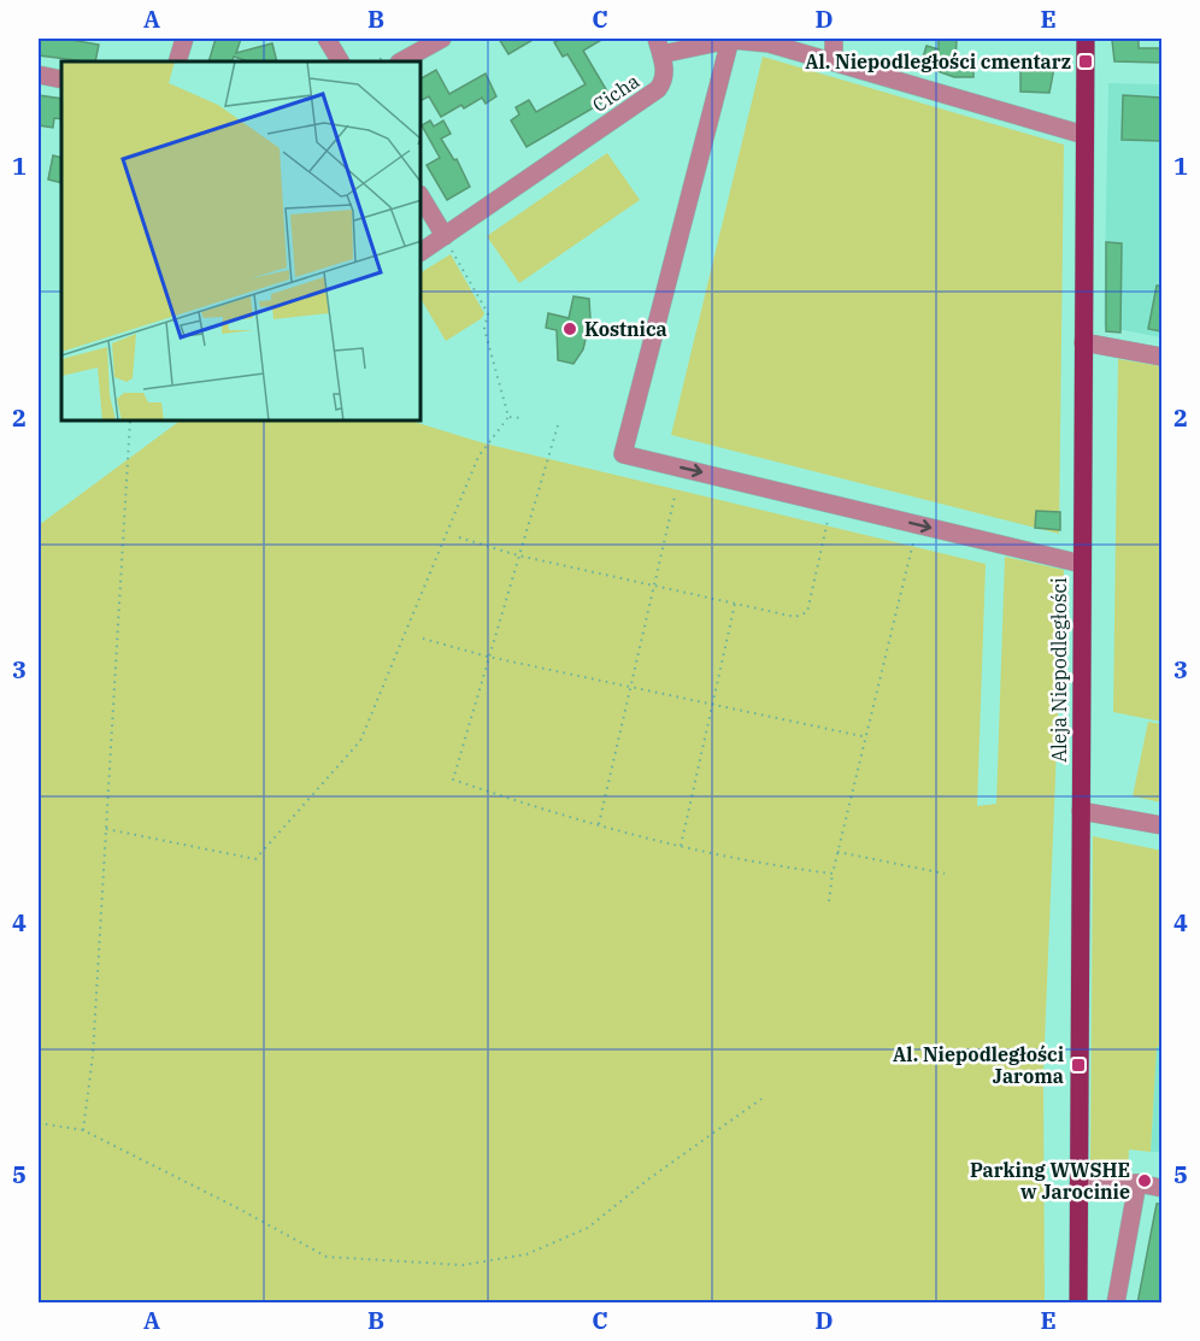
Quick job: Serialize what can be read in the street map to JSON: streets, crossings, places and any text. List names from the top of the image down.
{
  "streets": {
    "main road": ["Aleja Niepodległości"],
    "street": ["Cicha"]
  },
  "crossings": [
    ["Cicha", "Aleja Niepodległości"]
  ],
  "places": {
    "transit": ["Al. Niepodległości cmentarz", "Al. Niepodległości Jaroma"],
    "other": ["Kostnica", "Parking WWSHE w Jarocinie"]
  },
  "grid": {
    "columns": [
      "A",
      "B",
      "C",
      "D",
      "E"
    ],
    "rows": [
      "1",
      "2",
      "3",
      "4",
      "5"
    ]
  }
}
